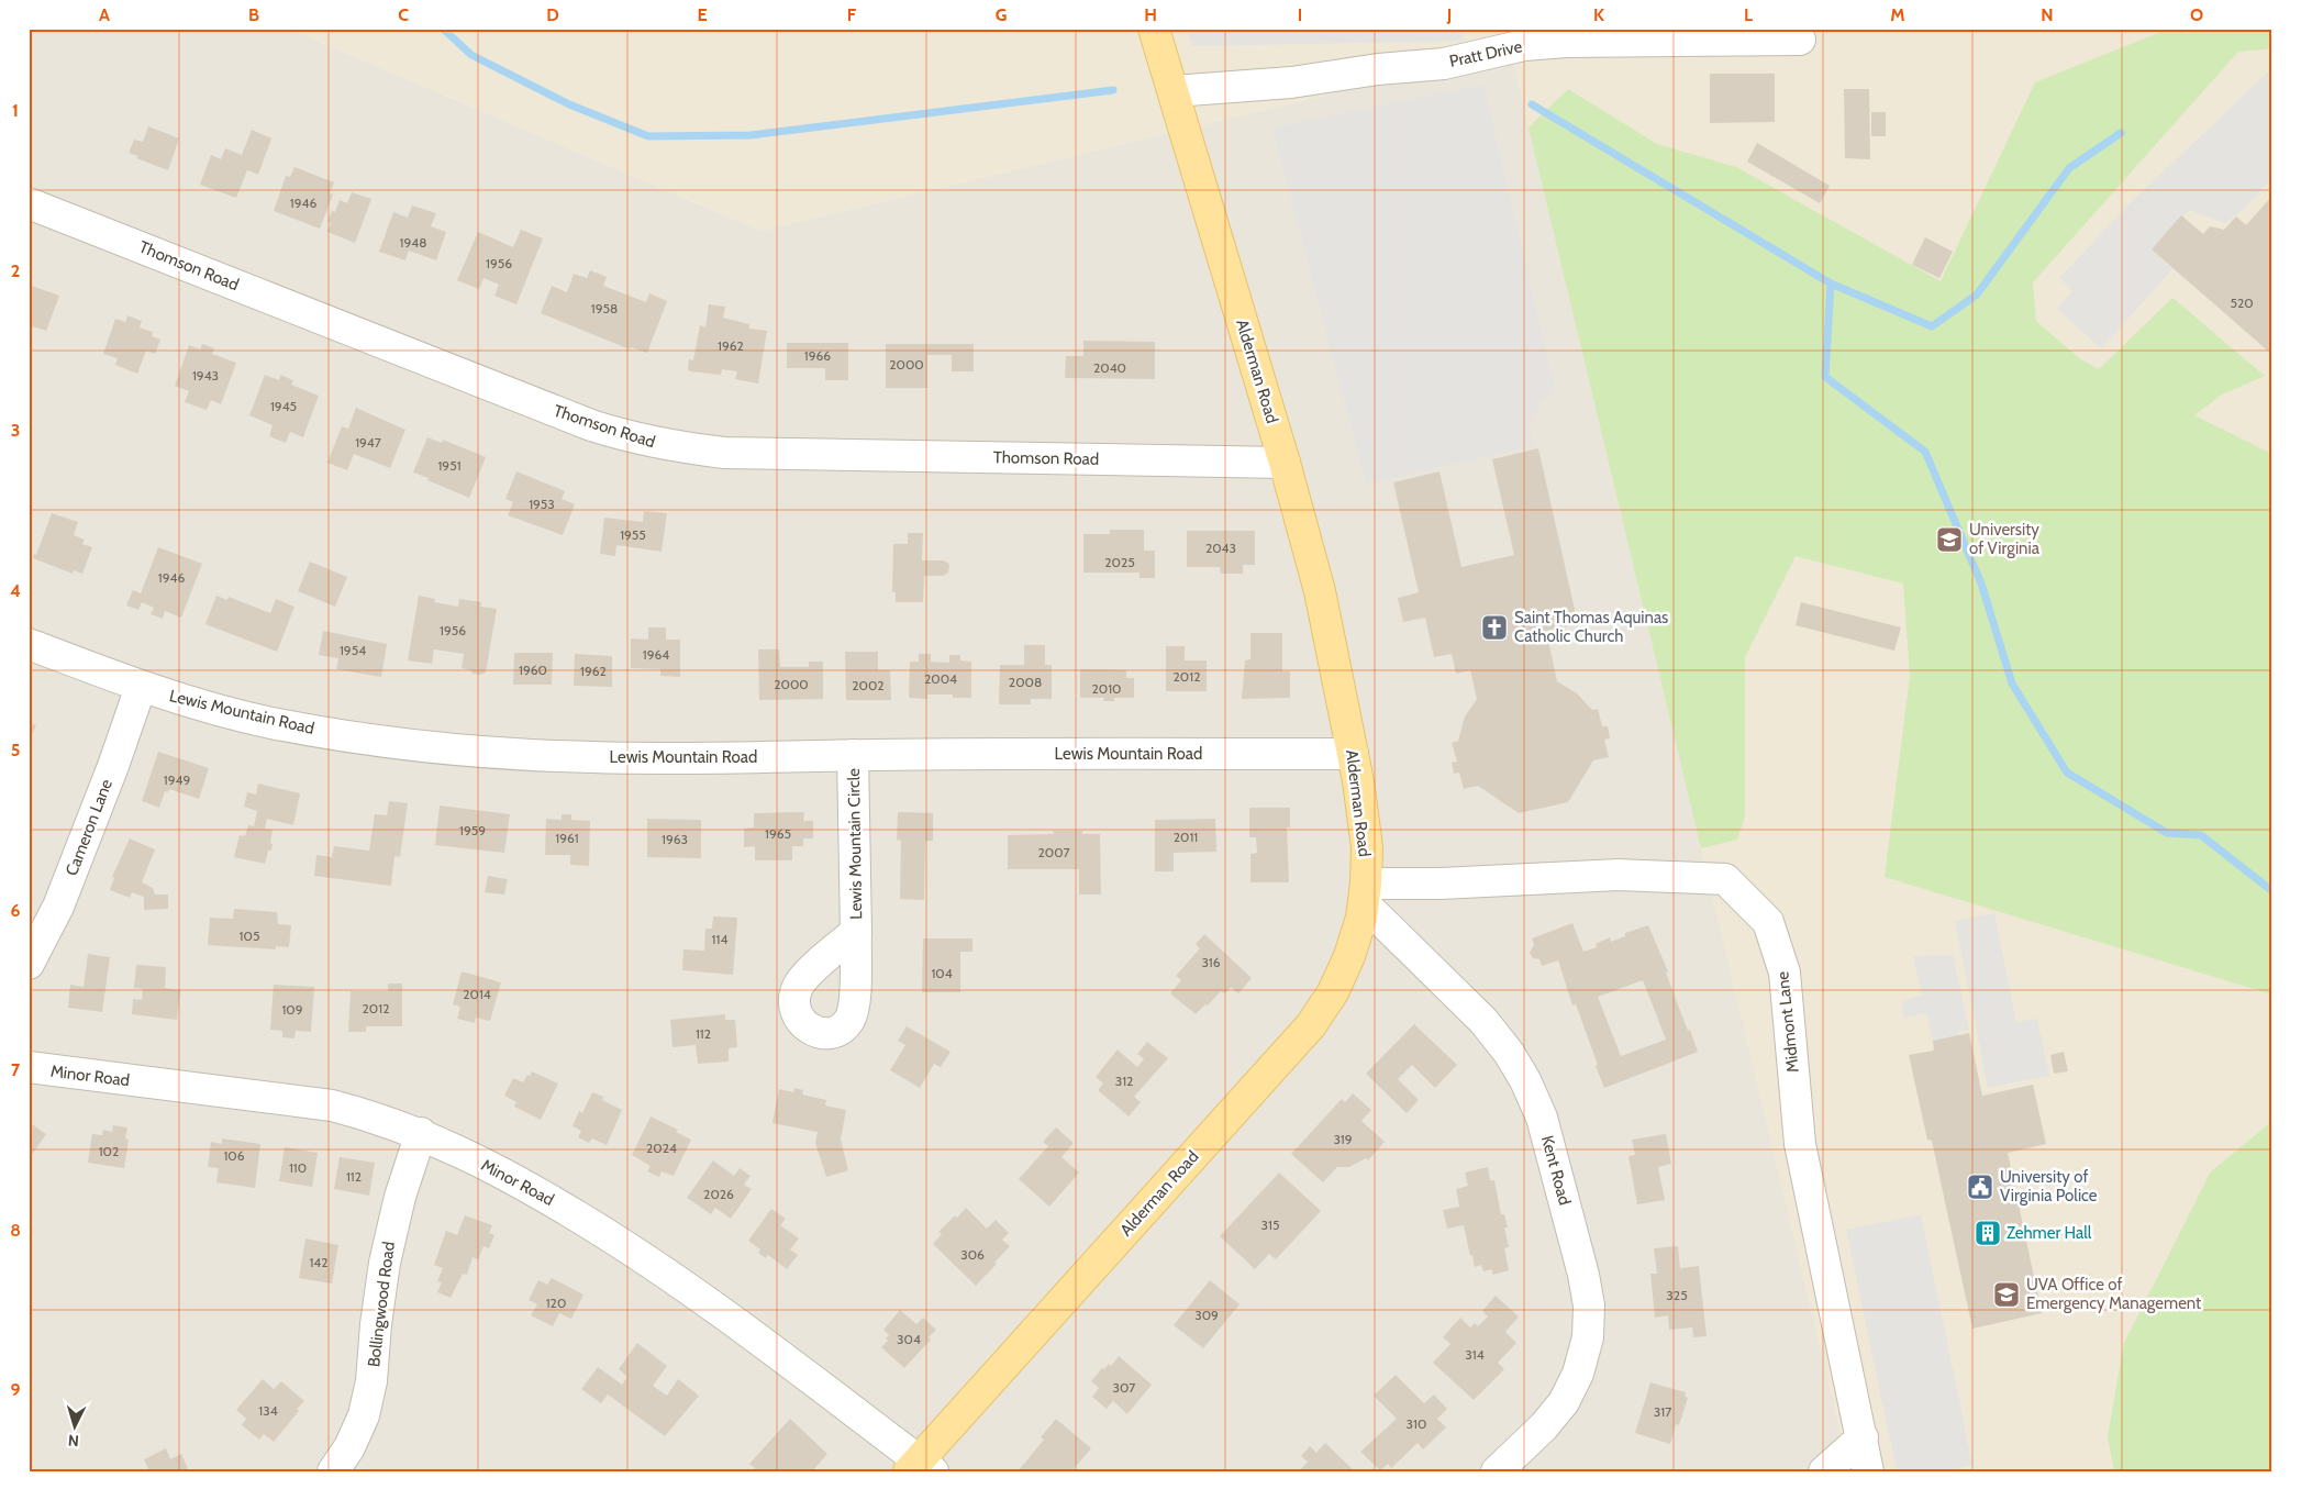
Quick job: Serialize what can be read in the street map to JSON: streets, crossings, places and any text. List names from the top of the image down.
{
  "streets": {
    "main road": ["Alderman Road"],
    "street": [
      "Pratt Drive",
      "Thomson Road",
      "Lewis Mountain Road",
      "Cameron Lane",
      "Lewis Mountain Circle",
      "Midmont Lane",
      "Minor Road",
      "Kent Road",
      "Bollingwood Road"
    ]
  },
  "crossings": [
    ["Pratt Drive", "Alderman Road"],
    ["Thomson Road", "Alderman Road"],
    ["Alderman Road", "Lewis Mountain Road"],
    ["Alderman Road", "Midmont Lane"],
    ["Alderman Road", "Minor Road"],
    ["Alderman Road", "Kent Road"],
    ["Lewis Mountain Road", "Cameron Lane"],
    ["Lewis Mountain Road", "Lewis Mountain Circle"],
    ["Midmont Lane", "Kent Road"],
    ["Minor Road", "Bollingwood Road"]
  ],
  "places": {
    "school or university": ["University of Virginia", "UVA Office of Emergency Management"],
    "church": ["Saint Thomas Aquinas Catholic Church"],
    "public building": ["University of Virginia Police"],
    "building": ["Zehmer Hall"]
  },
  "house_numbers": [
    "1946",
    "1948",
    "1956",
    "520",
    "1958",
    "1962",
    "1966",
    "2000",
    "2040",
    "1943",
    "1945",
    "1947",
    "1951",
    "1953",
    "1955",
    "2043",
    "2025",
    "1946",
    "1956",
    "1954",
    "1964",
    "1960",
    "1962",
    "2012",
    "2004",
    "2008",
    "2000",
    "2002",
    "2010",
    "1949",
    "1959",
    "1965",
    "2011",
    "1961",
    "1963",
    "2007",
    "105",
    "114",
    "316",
    "104",
    "2014",
    "2012",
    "109",
    "112",
    "312",
    "319",
    "2024",
    "102",
    "106",
    "110",
    "112",
    "2026",
    "315",
    "306",
    "142",
    "325",
    "120",
    "309",
    "304",
    "314",
    "307",
    "134",
    "317",
    "310"
  ],
  "north": "bottom",
  "grid": {
    "columns": [
      "A",
      "B",
      "C",
      "D",
      "E",
      "F",
      "G",
      "H",
      "I",
      "J",
      "K",
      "L",
      "M",
      "N",
      "O"
    ],
    "rows": [
      "1",
      "2",
      "3",
      "4",
      "5",
      "6",
      "7",
      "8",
      "9"
    ]
  }
}
